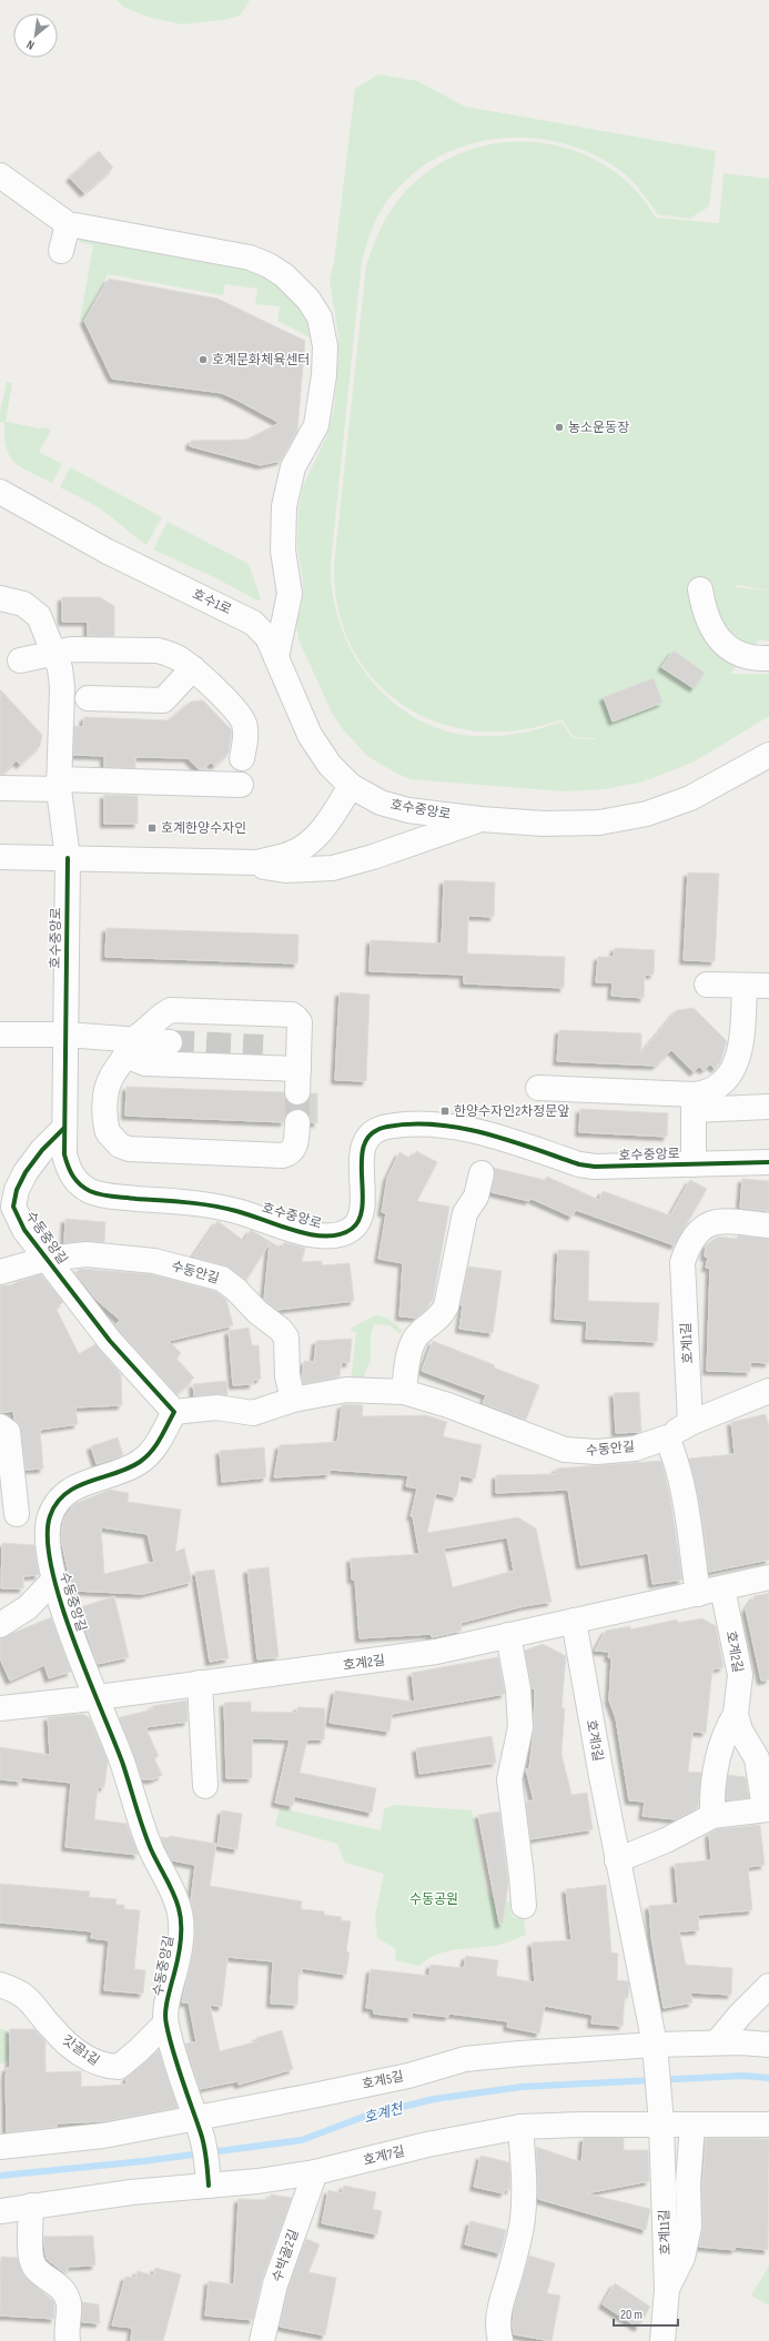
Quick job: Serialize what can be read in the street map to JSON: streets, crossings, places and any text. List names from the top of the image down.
{
  "streets": {
    "street": [
      "호수1로",
      "호수중앙로",
      "수동중앙길",
      "수동안길",
      "호계1길",
      "호계2길",
      "호계3길",
      "갓골1길",
      "호계5길",
      "호계7길",
      "호계11길",
      "수박골2길"
    ]
  },
  "crossings": [
    ["호수1로", "호수중앙로"],
    ["호수중앙로", "수동중앙길"],
    ["수동중앙길", "수동안길"],
    ["수동중앙길", "호계2길"],
    ["수동중앙길", "갓골1길"],
    ["수동중앙길", "호계5길"],
    ["수동중앙길", "호계7길"],
    ["호계2길", "호계3길"],
    ["호계3길", "호계5길"],
    ["호계3길", "호계11길"],
    ["호계5길", "호계11길"],
    ["호계7길", "호계11길"],
    ["호계7길", "수박골2길"]
  ],
  "water": ["호계천"],
  "parks": ["수동공원"],
  "places": {
    "other": ["호계문화체육센터", "농소운동장"],
    "transit": ["호계한양수자인", "한양수자인2차정문앞"]
  },
  "scale_bar": "20 m",
  "north": "bottom left"
}
